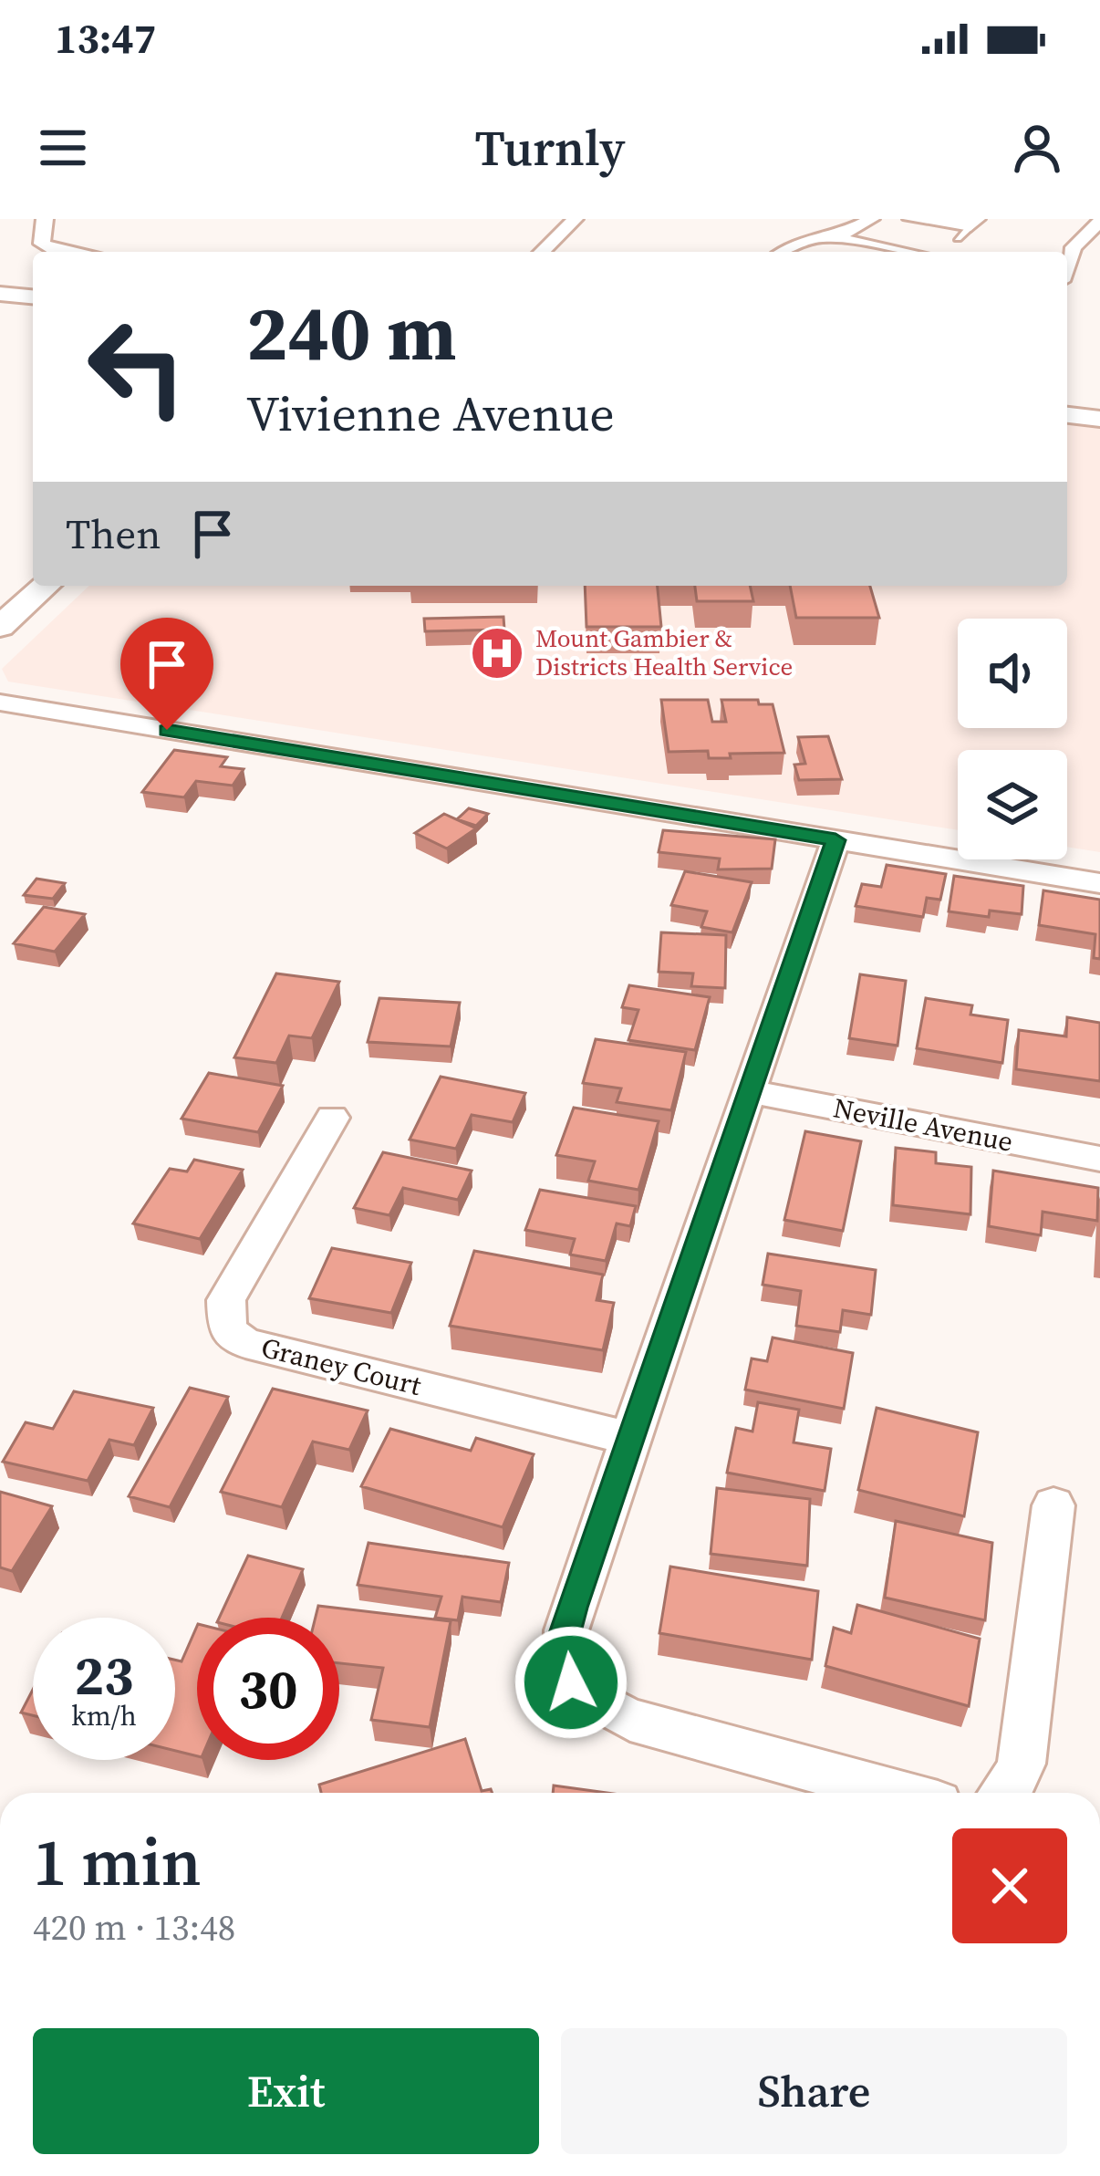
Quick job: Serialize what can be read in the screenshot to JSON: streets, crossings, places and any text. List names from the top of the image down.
{
  "streets": {
    "street": ["Neville Avenue", "Graney Court"]
  },
  "places": {
    "hospital": ["Mount Gambier & Districts Health Service"]
  },
  "page": {
    "status": "13:47",
    "header": "Turnly",
    "turn": ["240 m", "Vivienne Avenue"],
    "then": "Then",
    "speed": "23 km/h",
    "limit": "30",
    "heading": ["1 min", "420 m · 13:48"],
    "buttons": ["Exit", "Share"]
  }
}
